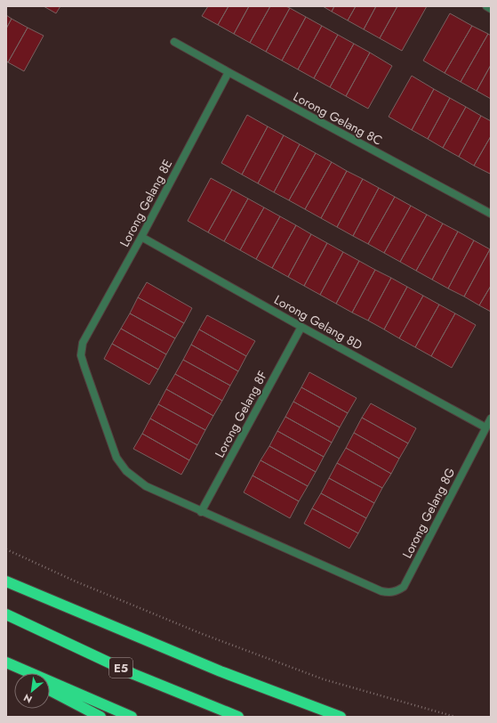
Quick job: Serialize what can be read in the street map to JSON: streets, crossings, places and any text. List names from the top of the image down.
{
  "streets": {
    "highway": ["E5"],
    "street": [
      "Lorong Gelang 8C",
      "Lorong Gelang 8E",
      "Lorong Gelang 8D",
      "Lorong Gelang 8F",
      "Lorong Gelang 8G"
    ]
  },
  "crossings": [
    ["Lorong Gelang 8C", "Lorong Gelang 8E"],
    ["Lorong Gelang 8E", "Lorong Gelang 8D"],
    ["Lorong Gelang 8E", "Lorong Gelang 8F"],
    ["Lorong Gelang 8E", "Lorong Gelang 8G"],
    ["Lorong Gelang 8D", "Lorong Gelang 8F"],
    ["Lorong Gelang 8D", "Lorong Gelang 8G"],
    ["Lorong Gelang 8F", "Lorong Gelang 8G"]
  ],
  "north": "bottom left"
}
